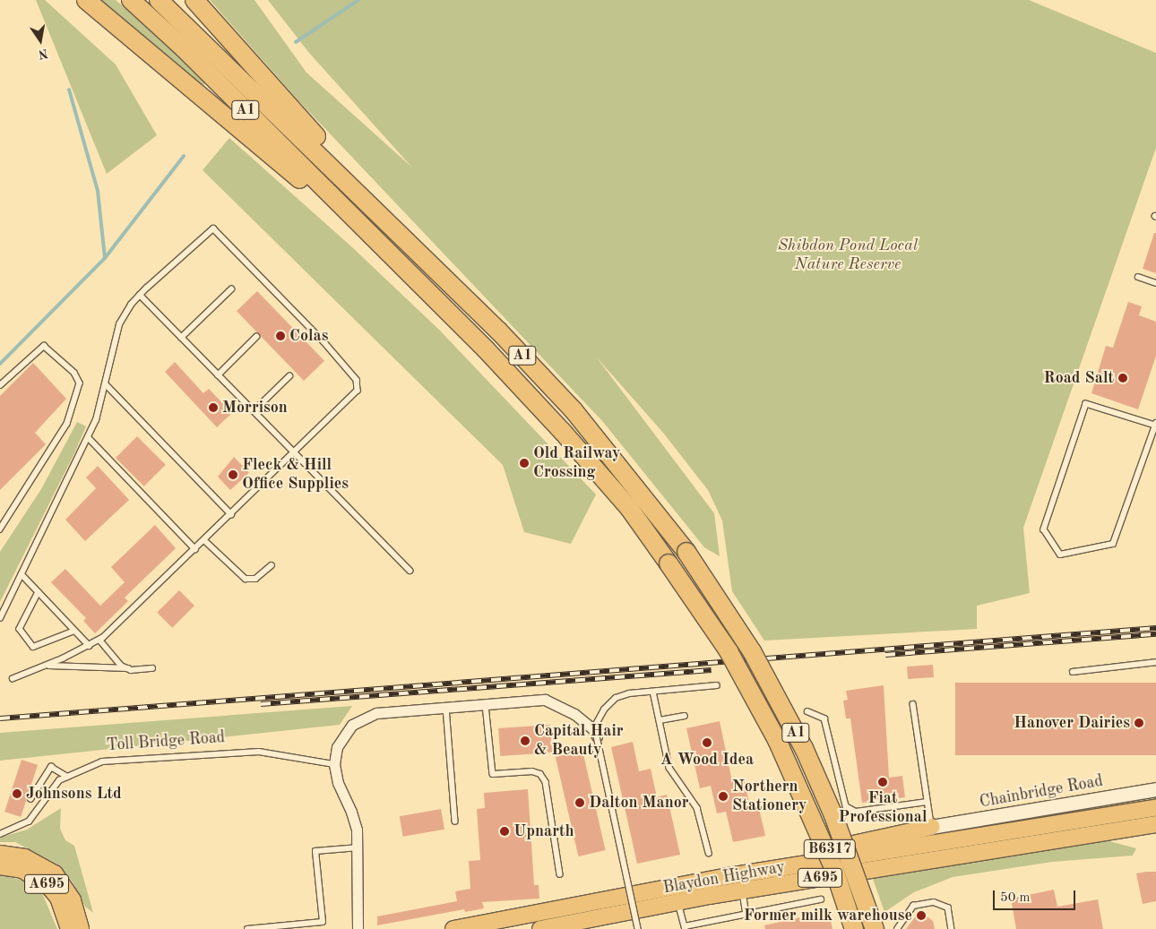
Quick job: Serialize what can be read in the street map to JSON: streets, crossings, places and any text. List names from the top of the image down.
{
  "streets": {
    "highway": ["A1"],
    "main road": [
      "Chainbridge Road",
      "B6317",
      "Blaydon Highway",
      "A695"
    ],
    "lane": ["Toll Bridge Road"]
  },
  "crossings": [
    ["Chainbridge Road", "B6317"],
    ["B6317", "Blaydon Highway"]
  ],
  "parks": ["Shibdon Pond Local Nature Reserve"],
  "places": [
    "Colas",
    "Road Salt",
    "Morrison",
    "Old Railway Crossing",
    "Fleck & Hill Office Supplies",
    "Hanover Dairies",
    "Capital Hair & Beauty",
    "A Wood Idea",
    "Fiat Professional",
    "Johnsons Ltd",
    "Northern Stationery",
    "Dalton Manor",
    "Upnarth",
    "Former milk warehouse"
  ],
  "scale_bar": "50 m",
  "north": "bottom"
}
